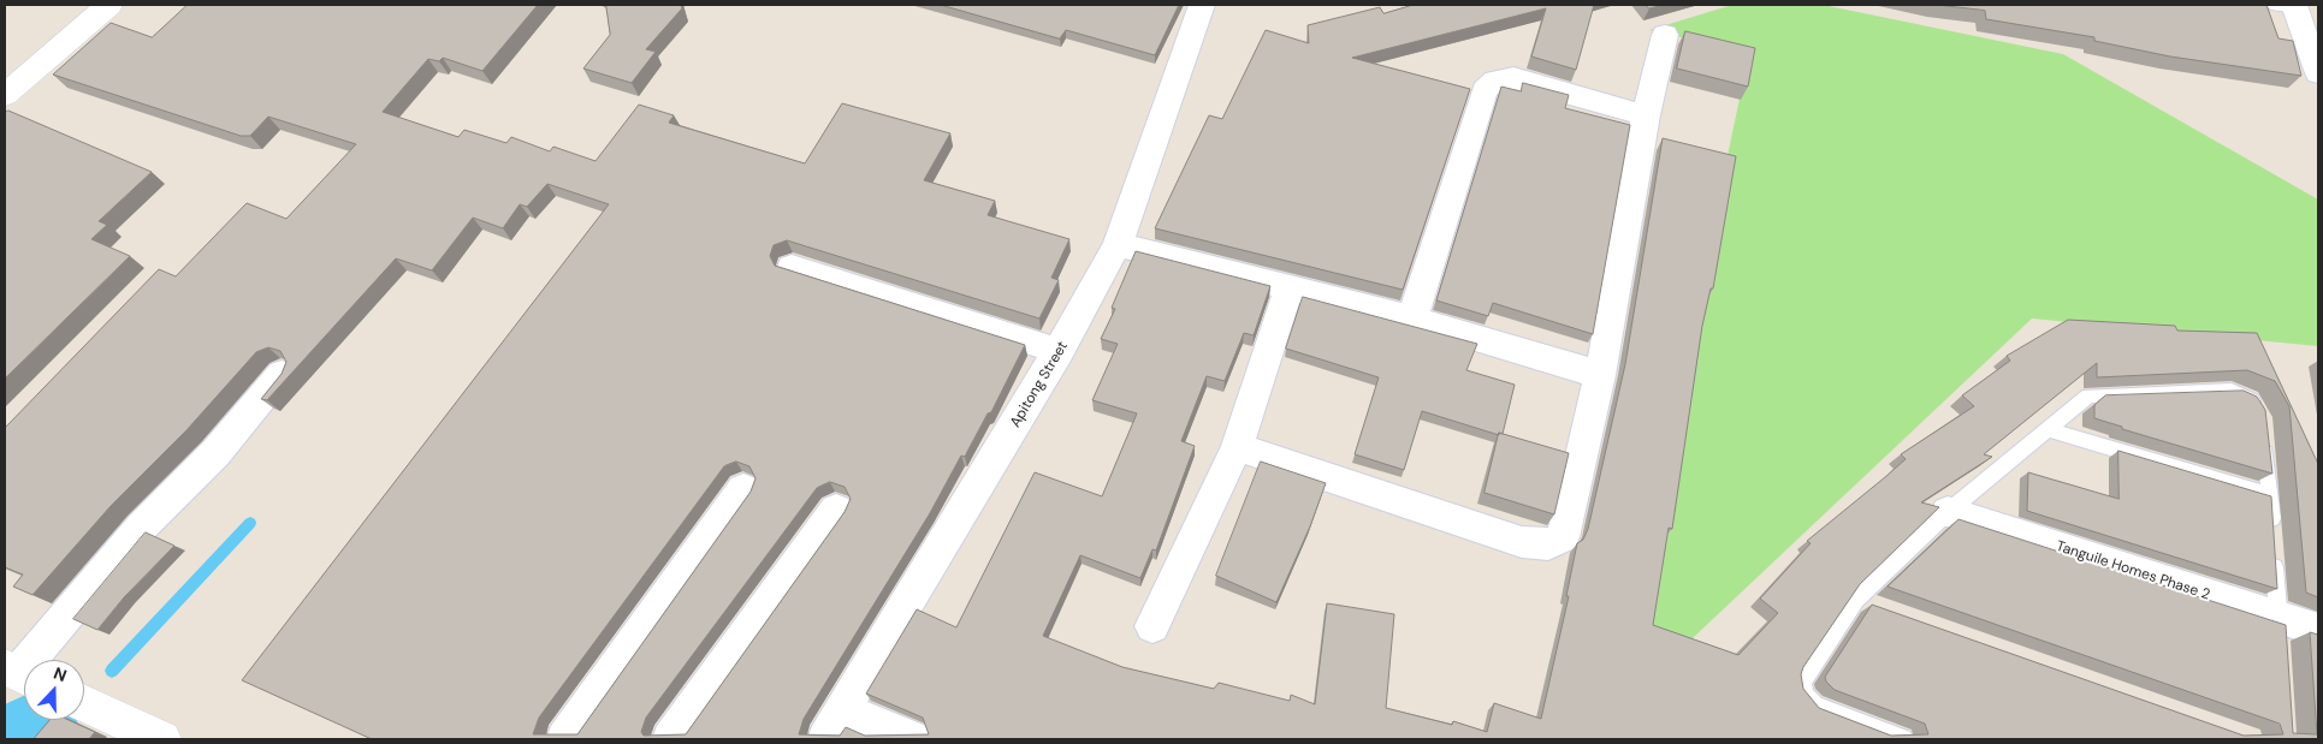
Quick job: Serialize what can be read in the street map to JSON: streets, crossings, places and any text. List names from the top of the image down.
{
  "streets": {
    "street": ["Apitong Street", "Tanguile Homes Phase 2"]
  },
  "north": "top"
}
